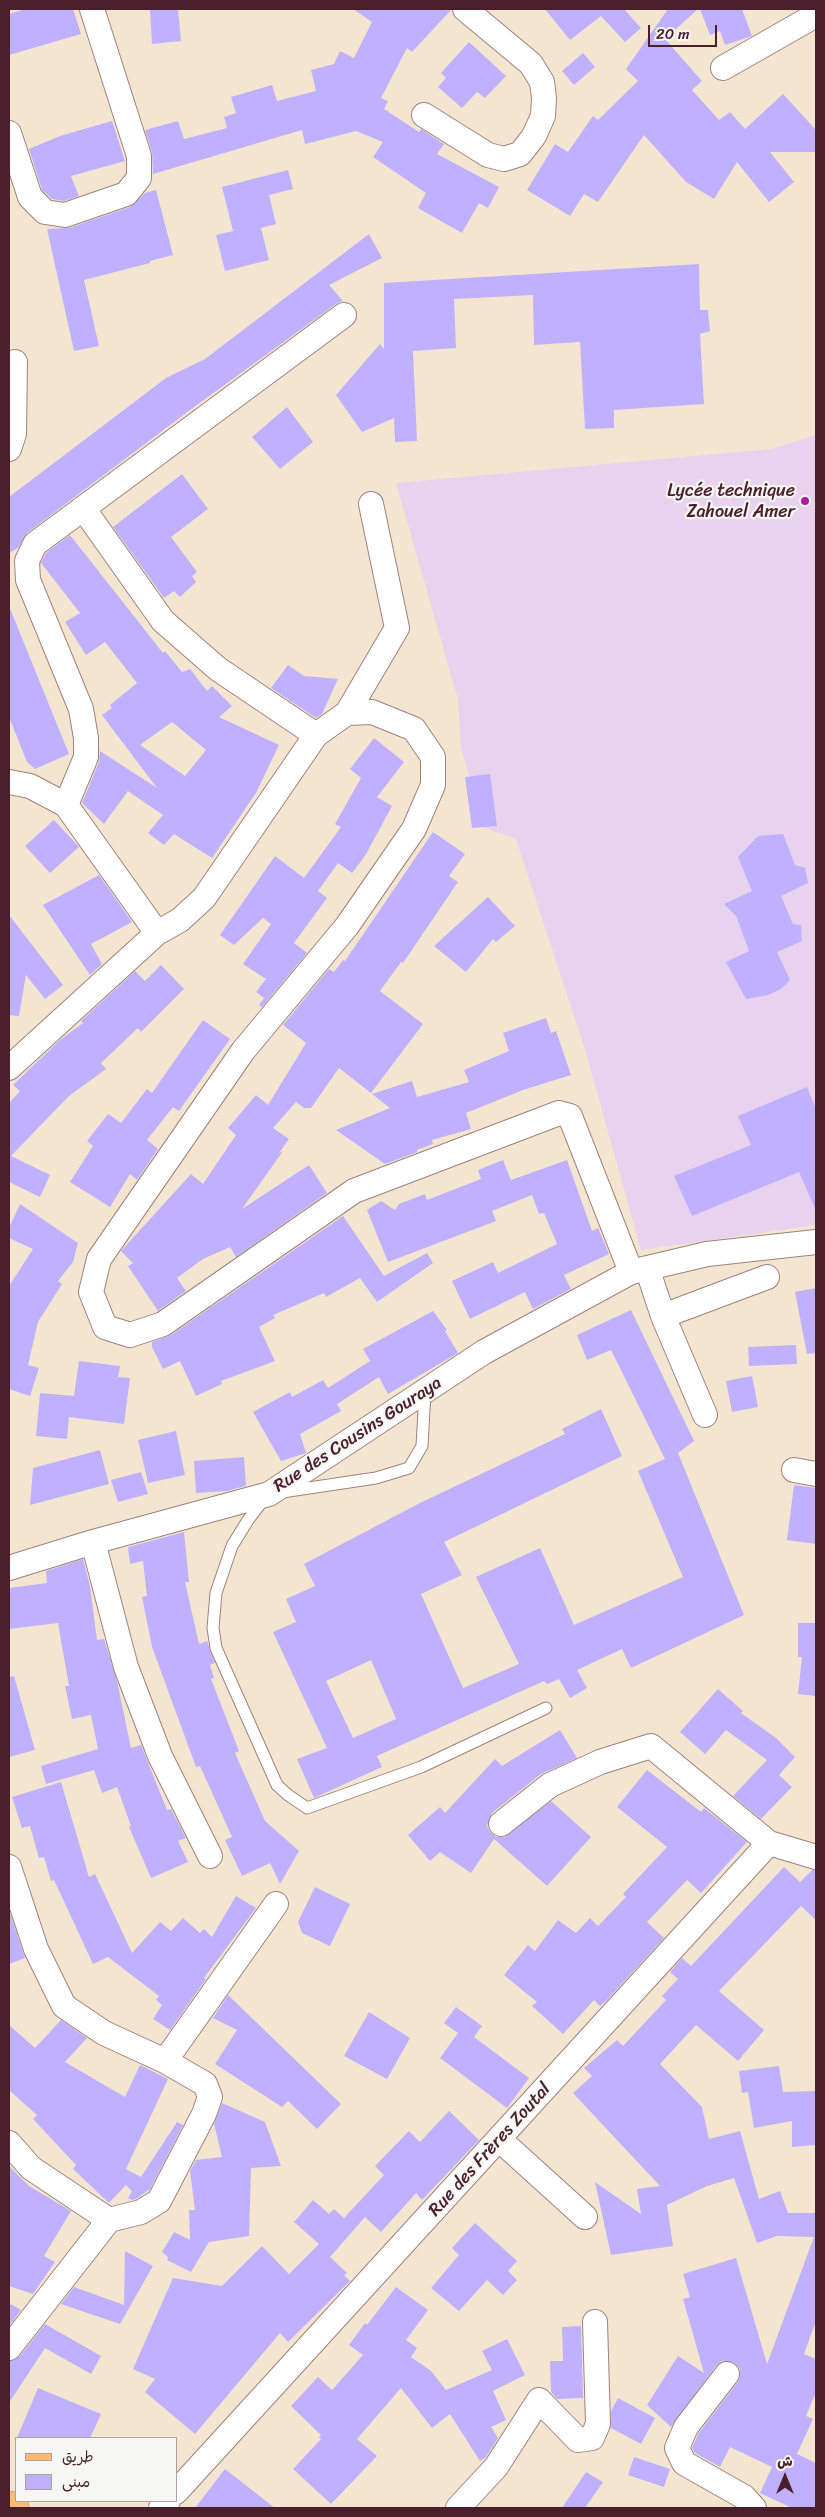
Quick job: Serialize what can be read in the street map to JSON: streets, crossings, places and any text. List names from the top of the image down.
{
  "streets": {
    "street": ["Rue des Cousins Gouraya", "Rue des Frères Zoutal"]
  },
  "places": ["Lycée technique Zahouel Amer"],
  "legend": ["طريق", "مبنى"],
  "scale_bar": "20 m",
  "north": "top"
}
